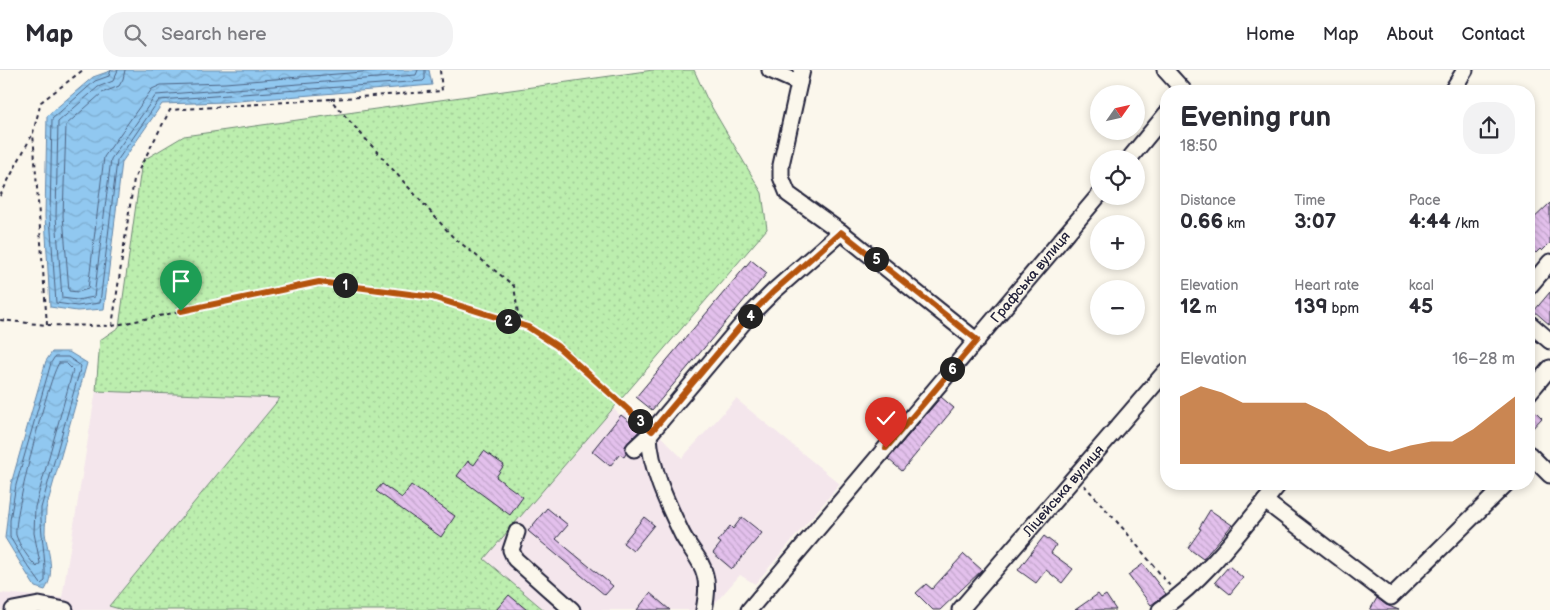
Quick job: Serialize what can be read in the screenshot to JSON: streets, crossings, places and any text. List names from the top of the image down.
{
  "streets": {
    "street": ["Графська вулиця", "Ліцейська вулиця"]
  },
  "north": "top right",
  "page": {
    "header": "Map",
    "search": "Search here",
    "nav": [
      "Home",
      "Map",
      "About",
      "Contact"
    ],
    "map_buttons": ["+", "−"],
    "heading": ["Evening run", "18:50"],
    "stats": [
      ["Distance", "0.66 km"],
      ["Time", "3:07"],
      ["Pace", "4:44 /km"],
      ["Elevation", "12 m"],
      ["Heart rate", "139 bpm"],
      ["kcal", "45"]
    ],
    "pins": [
      "5",
      "1",
      "4",
      "2",
      "6",
      "3"
    ],
    "chart": ["Elevation", "16–28 m"]
  }
}
